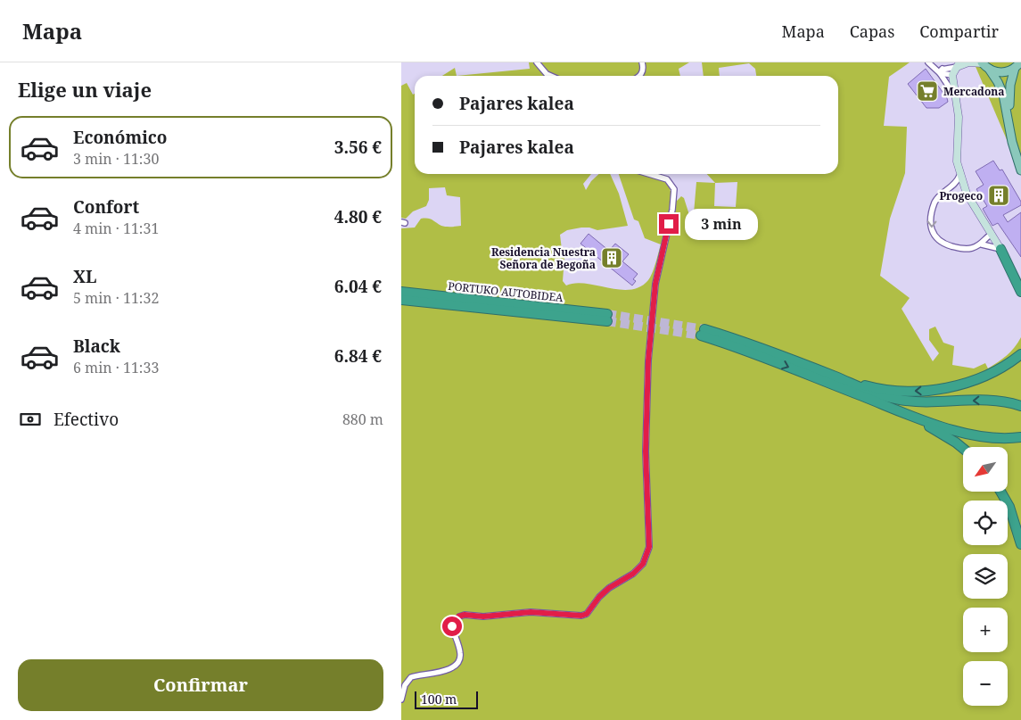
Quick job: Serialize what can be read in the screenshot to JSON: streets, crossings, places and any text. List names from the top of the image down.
{
  "streets": {
    "highway": ["PORTUKO AUTOBIDEA"]
  },
  "places": {
    "supermarket": ["Mercadona"],
    "building": ["Progeco", "Residencia Nuestra Señora de Begoña"]
  },
  "scale_bar": "100 m",
  "north": "bottom left",
  "page": {
    "header": "Mapa",
    "nav": ["Mapa", "Capas", "Compartir"],
    "heading": "Elige un viaje",
    "banner": ["Pajares kalea", "Pajares kalea"],
    "list": [
      {
        "name": "Económico",
        "note": "3 min · 11:30",
        "value": "3.56 €"
      },
      {
        "name": "Confort",
        "note": "4 min · 11:31",
        "value": "4.80 €"
      },
      {
        "name": "XL",
        "note": "5 min · 11:32",
        "value": "6.04 €"
      },
      {
        "name": "Black",
        "note": "6 min · 11:33",
        "value": "6.84 €"
      }
    ],
    "bubble": "3 min",
    "pay": ["Efectivo", "880 m"],
    "map_buttons": ["+", "−"],
    "buttons": "Confirmar",
    "scale": "100 m"
  }
}
